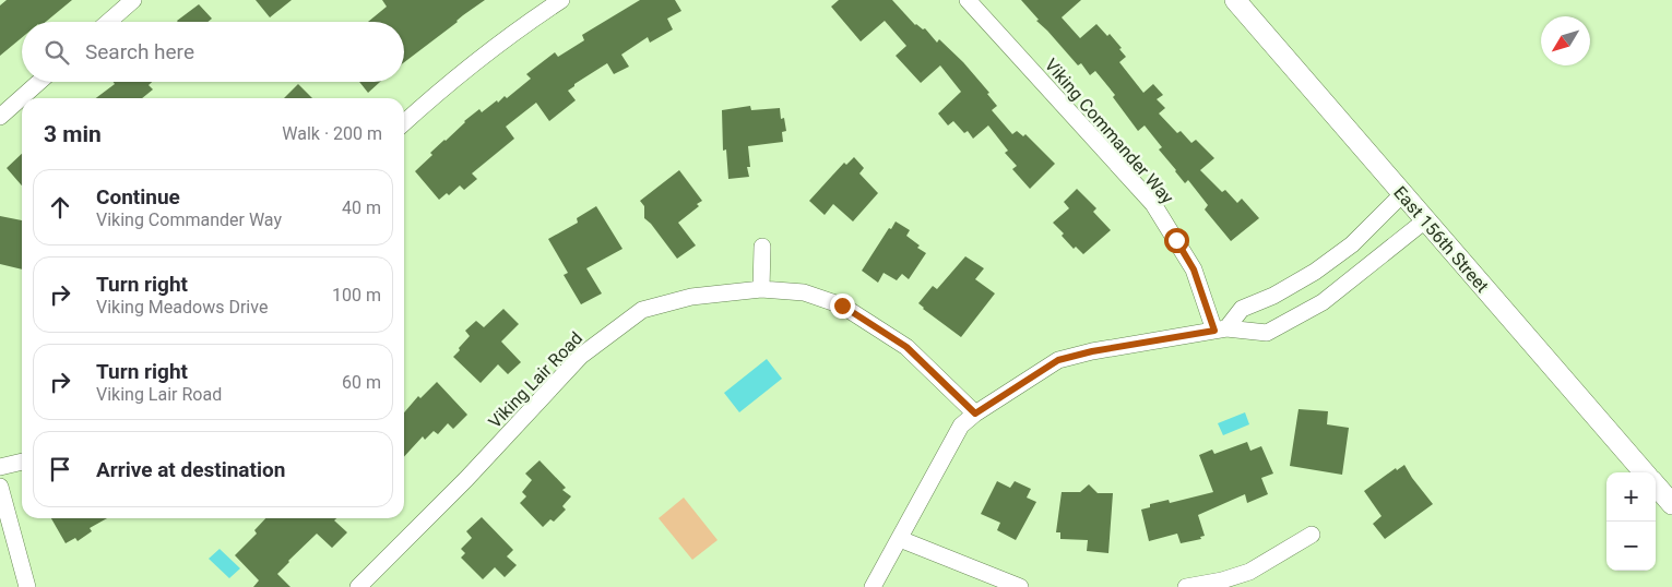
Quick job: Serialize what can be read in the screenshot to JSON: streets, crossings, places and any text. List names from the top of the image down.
{
  "streets": {
    "street": ["Viking Commander Way", "East 156th Street", "Viking Lair Road"]
  },
  "north": "bottom left",
  "page": {
    "search": "Search here",
    "heading": ["3 min", "Walk · 200 m"],
    "list": [
      ["Continue", "Viking Commander Way", "40 m"],
      ["Turn right", "Viking Meadows Drive", "100 m"],
      ["Turn right", "Viking Lair Road", "60 m"],
      "Arrive at destination"
    ],
    "map_buttons": ["+", "−"]
  }
}
